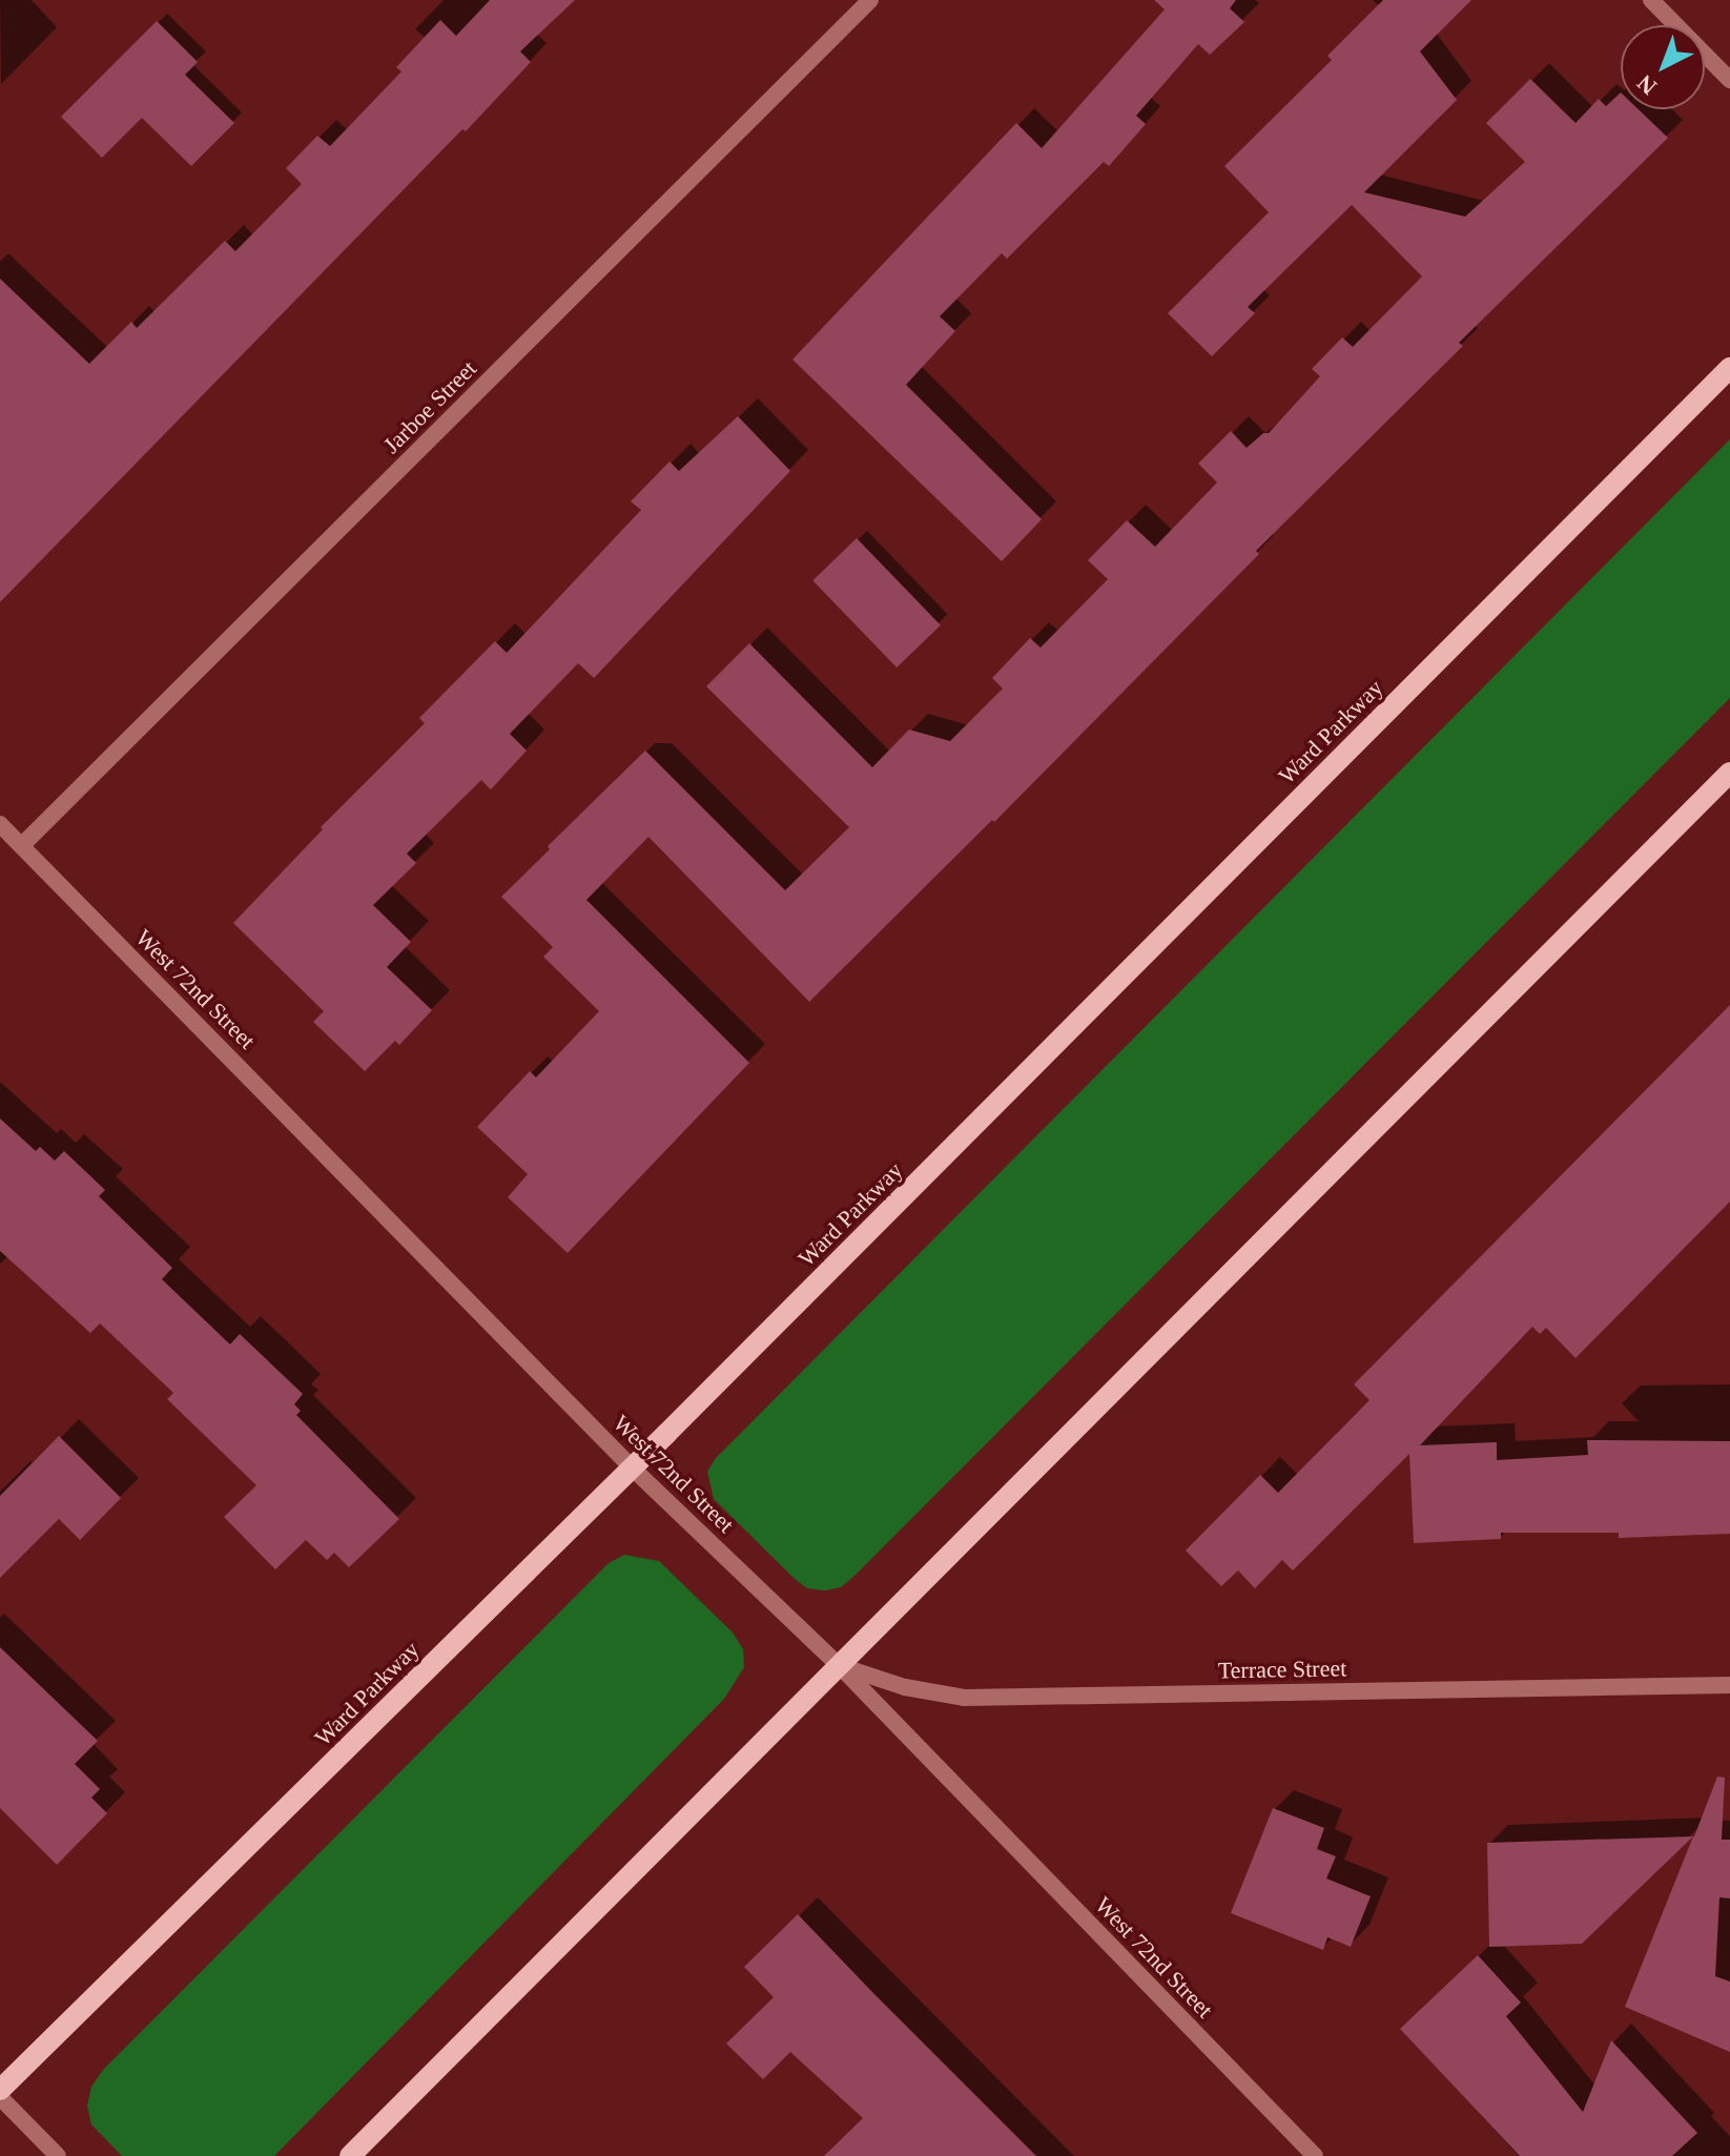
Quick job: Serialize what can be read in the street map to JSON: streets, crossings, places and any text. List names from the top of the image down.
{
  "streets": {
    "main road": ["Ward Parkway"],
    "street": ["Jarboe Street", "West 72nd Street", "Terrace Street"]
  },
  "crossings": [
    ["Jarboe Street", "West 72nd Street"],
    ["Ward Parkway", "West 72nd Street"],
    ["West 72nd Street", "Terrace Street"]
  ],
  "north": "bottom left"
}
